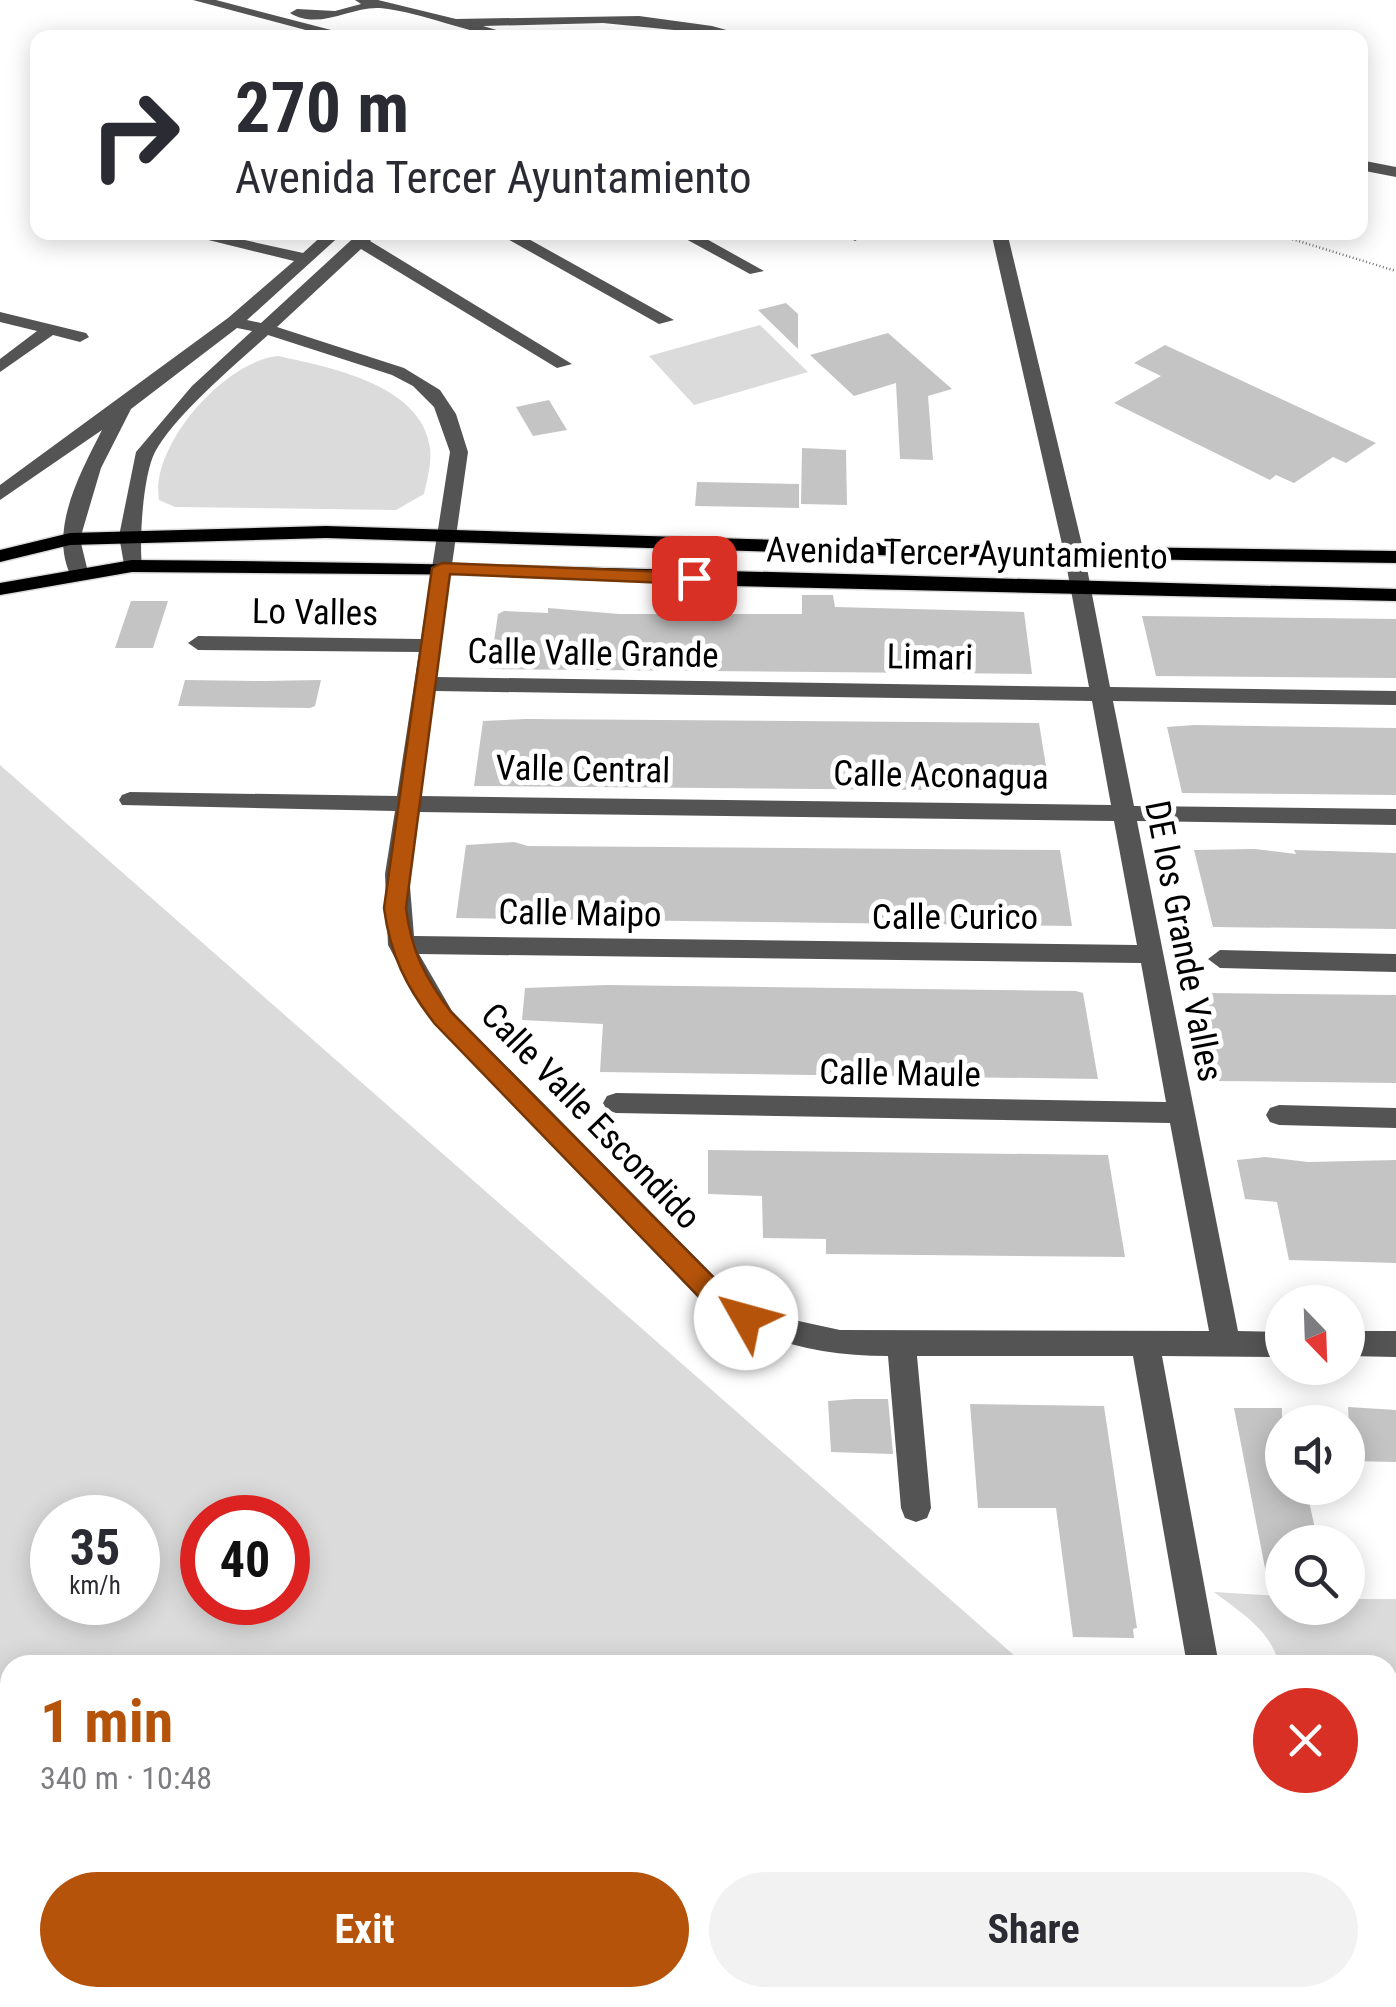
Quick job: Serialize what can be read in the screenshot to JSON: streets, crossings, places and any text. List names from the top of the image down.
{
  "streets": {
    "main road": ["Avenida Tercer Ayuntamiento"],
    "street": [
      "Lo Valles",
      "Calle Valle Grande",
      "Limari",
      "Valle Central",
      "Calle Aconagua",
      "Calle Maipo",
      "Calle Curico",
      "DE los Grande Valles",
      "Calle Maule",
      "Calle Valle Escondido"
    ]
  },
  "crossings": [
    ["Avenida Tercer Ayuntamiento", "DE los Grande Valles"],
    ["Avenida Tercer Ayuntamiento", "Calle Valle Escondido"],
    ["Lo Valles", "Calle Valle Escondido"],
    ["Calle Valle Grande", "Limari"],
    ["Calle Valle Grande", "Calle Valle Escondido"],
    ["Limari", "DE los Grande Valles"],
    ["Valle Central", "Calle Aconagua"],
    ["Valle Central", "Calle Valle Escondido"],
    ["Calle Aconagua", "DE los Grande Valles"],
    ["Calle Maipo", "Calle Curico"],
    ["Calle Maipo", "Calle Valle Escondido"],
    ["Calle Curico", "DE los Grande Valles"],
    ["DE los Grande Valles", "Calle Maule"],
    ["DE los Grande Valles", "Calle Valle Escondido"]
  ],
  "north": "bottom right",
  "page": {
    "turn": ["270 m", "Avenida Tercer Ayuntamiento"],
    "speed": "35 km/h",
    "limit": "40",
    "heading": ["1 min", "340 m · 10:48"],
    "buttons": ["Exit", "Share"]
  }
}
